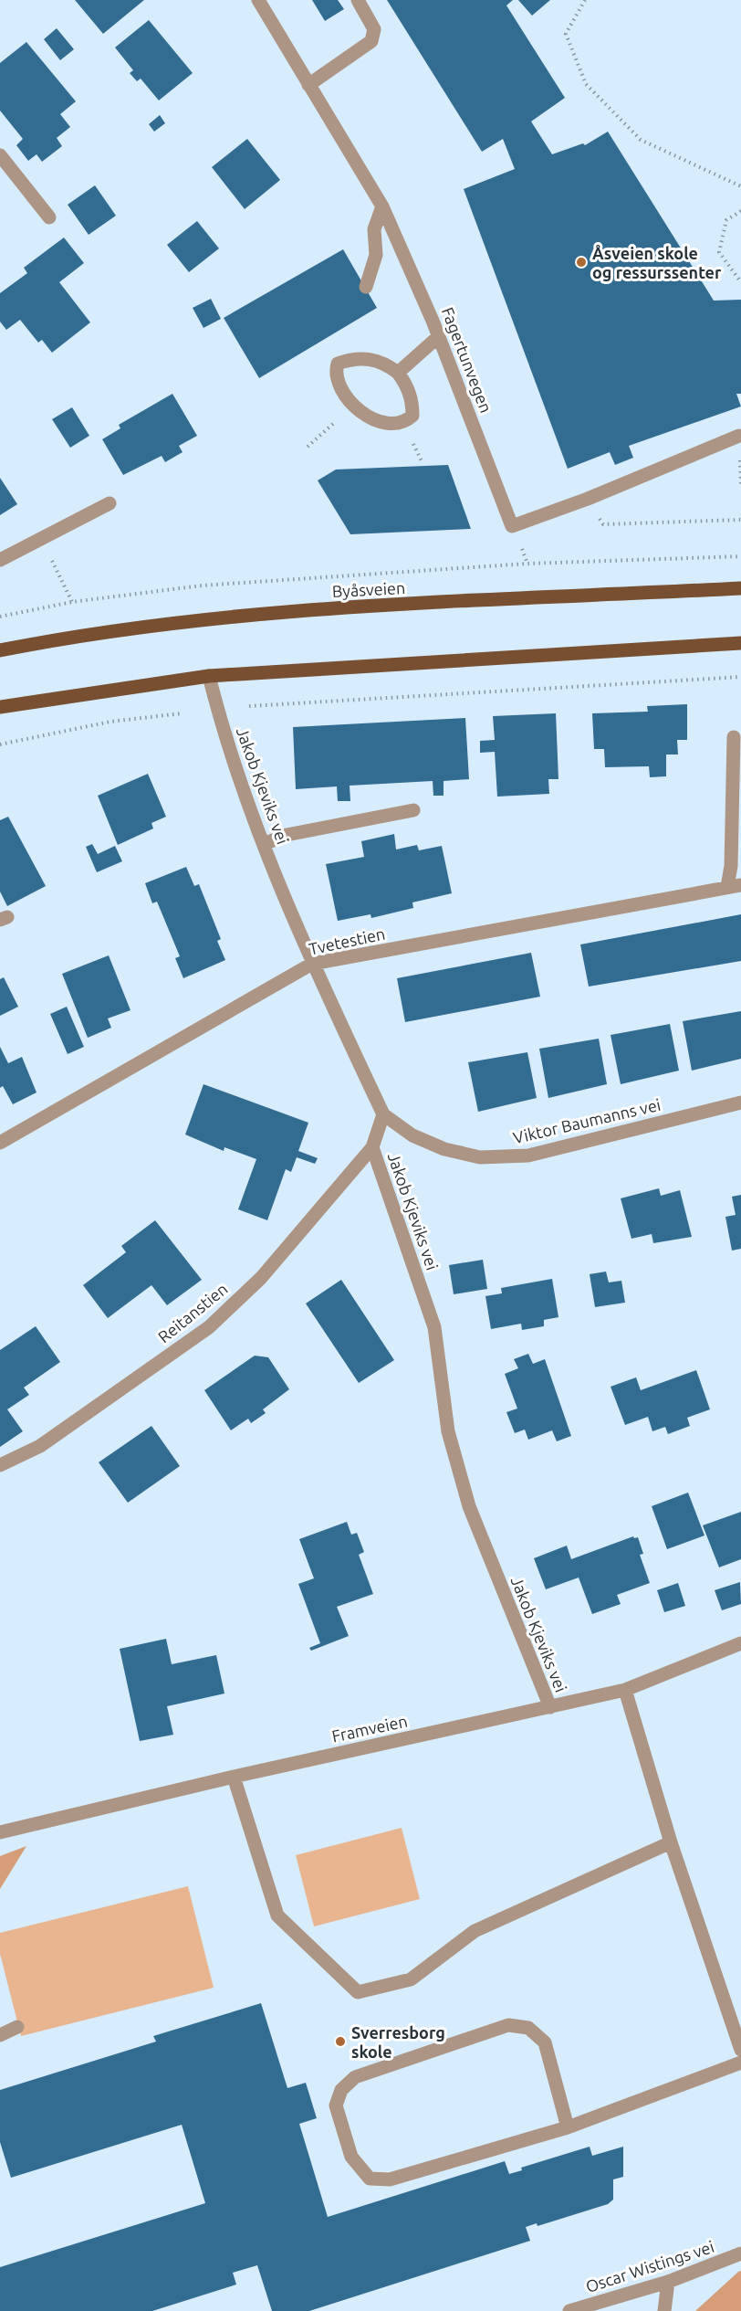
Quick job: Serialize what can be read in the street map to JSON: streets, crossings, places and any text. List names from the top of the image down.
{
  "streets": {
    "main road": ["Byåsveien"],
    "street": [
      "Fagertunvegen",
      "Jakob Kjeviks vei",
      "Tvetestien",
      "Viktor Baumanns vei",
      "Reitanstien",
      "Framveien",
      "Oscar Wistings vei"
    ]
  },
  "crossings": [
    ["Jakob Kjeviks vei", "Tvetestien"],
    ["Jakob Kjeviks vei", "Viktor Baumanns vei"],
    ["Jakob Kjeviks vei", "Reitanstien"],
    ["Jakob Kjeviks vei", "Framveien"]
  ],
  "places": ["Åsveien skole og ressurssenter", "Sverresborg skole"]
}
